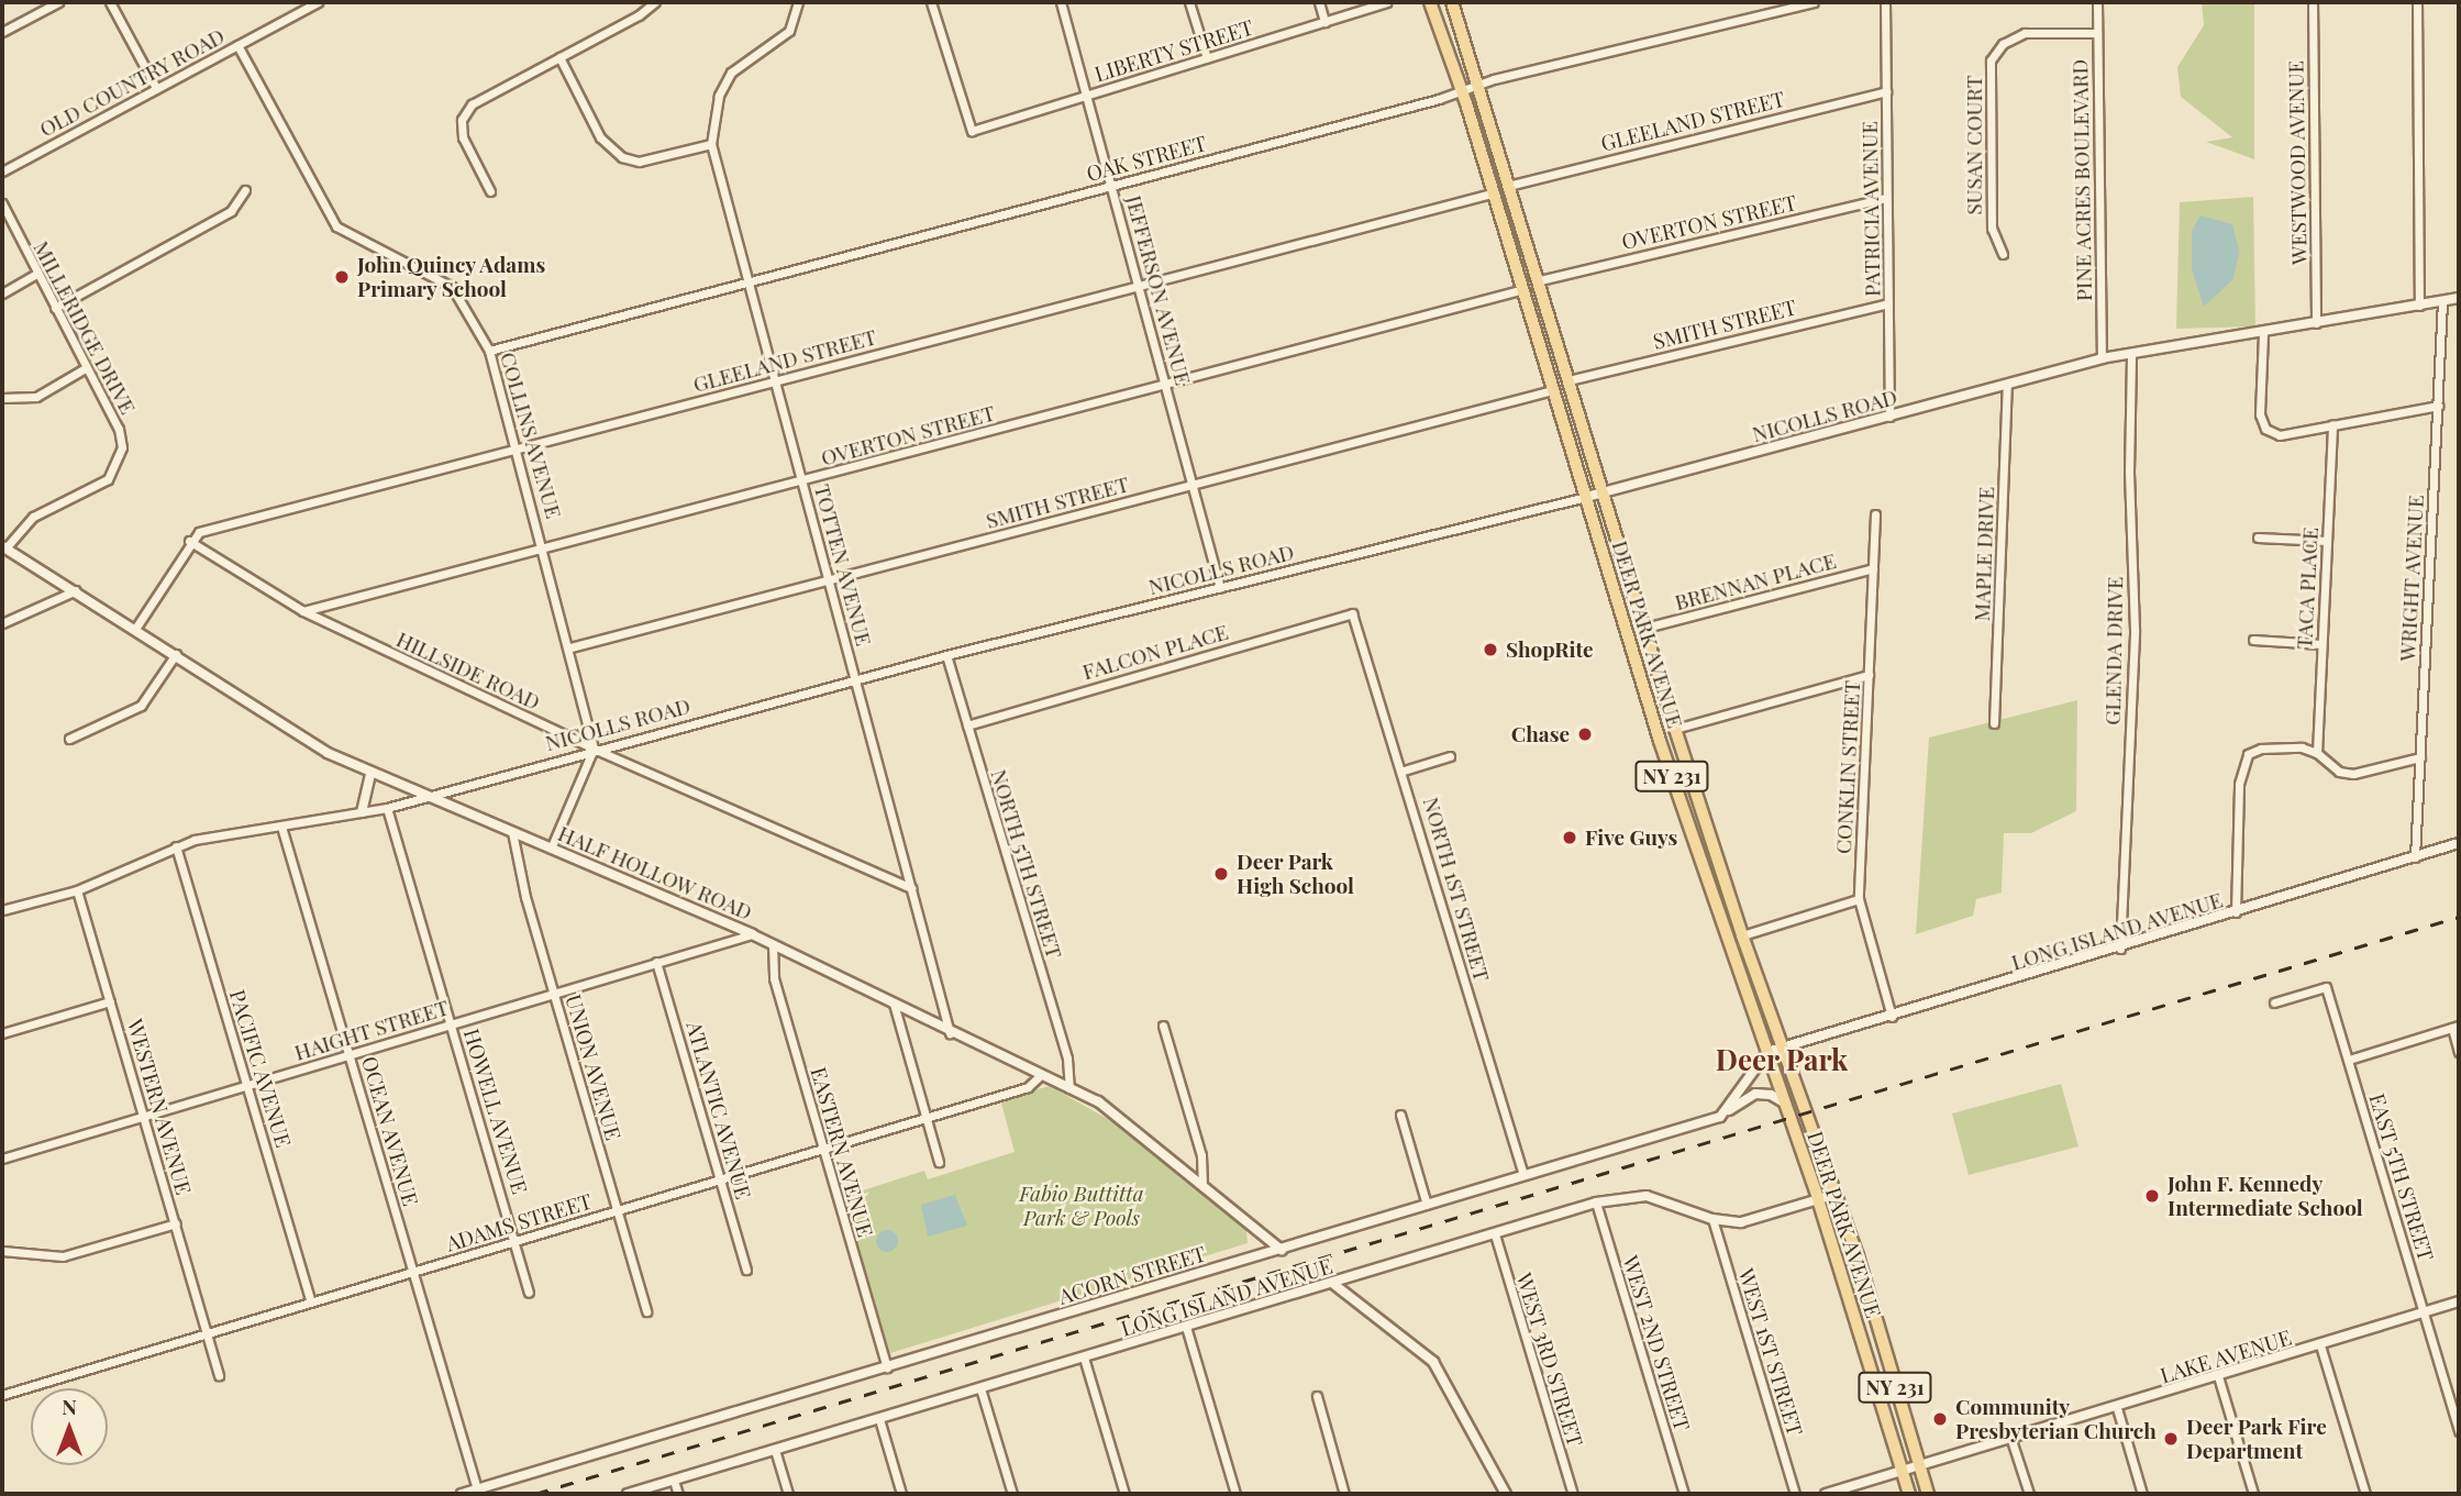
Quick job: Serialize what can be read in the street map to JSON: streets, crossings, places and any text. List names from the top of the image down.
{
  "streets": {
    "main road": ["DEER PARK AVENUE", "NY 231"],
    "street": [
      "LIBERTY STREET",
      "OLD COUNTRY ROAD",
      "GLEELAND STREET",
      "SUSAN COURT",
      "OAK STREET",
      "WESTWOOD AVENUE",
      "PINE ACRES BOULEVARD",
      "PATRICIA AVENUE",
      "OVERTON STREET",
      "JEFFERSON AVENUE",
      "SMITH STREET",
      "MILLERIDGE DRIVE",
      "NICOLLS ROAD",
      "COLLINS AVENUE",
      "MAPLE DRIVE",
      "TOTTEN AVENUE",
      "WRIGHT AVENUE",
      "BRENNAN PLACE",
      "TACA PLACE",
      "GLENDA DRIVE",
      "FALCON PLACE",
      "HILLSIDE ROAD",
      "CONKLIN STREET",
      "NORTH 5TH STREET",
      "HALF HOLLOW ROAD",
      "NORTH 1ST STREET",
      "LONG ISLAND AVENUE",
      "HAIGHT STREET",
      "UNION AVENUE",
      "PACIFIC AVENUE",
      "WESTERN AVENUE",
      "ATLANTIC AVENUE",
      "HOWELL AVENUE",
      "OCEAN AVENUE",
      "EASTERN AVENUE",
      "EAST 5TH STREET",
      "ADAMS STREET",
      "ACORN STREET",
      "WEST 2ND STREET",
      "WEST 1ST STREET",
      "LAKE AVENUE",
      "WEST 3RD STREET"
    ]
  },
  "crossings": [
    ["LIBERTY STREET", "JEFFERSON AVENUE"],
    ["OLD COUNTRY ROAD", "COLLINS AVENUE"],
    ["GLEELAND STREET", "PATRICIA AVENUE"],
    ["GLEELAND STREET", "JEFFERSON AVENUE"],
    ["GLEELAND STREET", "COLLINS AVENUE"],
    ["GLEELAND STREET", "TOTTEN AVENUE"],
    ["GLEELAND STREET", "DEER PARK AVENUE"],
    ["GLEELAND STREET", "HILLSIDE ROAD"],
    ["SUSAN COURT", "PINE ACRES BOULEVARD"],
    ["OAK STREET", "JEFFERSON AVENUE"],
    ["OAK STREET", "COLLINS AVENUE"],
    ["OAK STREET", "TOTTEN AVENUE"],
    ["OAK STREET", "DEER PARK AVENUE"],
    ["WESTWOOD AVENUE", "NICOLLS ROAD"],
    ["PINE ACRES BOULEVARD", "NICOLLS ROAD"],
    ["PATRICIA AVENUE", "OVERTON STREET"],
    ["PATRICIA AVENUE", "SMITH STREET"],
    ["PATRICIA AVENUE", "NICOLLS ROAD"],
    ["OVERTON STREET", "JEFFERSON AVENUE"],
    ["OVERTON STREET", "COLLINS AVENUE"],
    ["OVERTON STREET", "TOTTEN AVENUE"],
    ["OVERTON STREET", "DEER PARK AVENUE"],
    ["OVERTON STREET", "HILLSIDE ROAD"],
    ["JEFFERSON AVENUE", "SMITH STREET"],
    ["JEFFERSON AVENUE", "NICOLLS ROAD"],
    ["SMITH STREET", "COLLINS AVENUE"],
    ["SMITH STREET", "TOTTEN AVENUE"],
    ["SMITH STREET", "DEER PARK AVENUE"],
    ["MILLERIDGE DRIVE", "HALF HOLLOW ROAD"],
    ["NICOLLS ROAD", "COLLINS AVENUE"],
    ["NICOLLS ROAD", "MAPLE DRIVE"],
    ["NICOLLS ROAD", "TOTTEN AVENUE"],
    ["NICOLLS ROAD", "WRIGHT AVENUE"],
    ["NICOLLS ROAD", "DEER PARK AVENUE"],
    ["NICOLLS ROAD", "GLENDA DRIVE"],
    ["NICOLLS ROAD", "HILLSIDE ROAD"],
    ["NICOLLS ROAD", "NORTH 5TH STREET"],
    ["NICOLLS ROAD", "HALF HOLLOW ROAD"],
    ["NICOLLS ROAD", "PACIFIC AVENUE"],
    ["NICOLLS ROAD", "WESTERN AVENUE"],
    ["NICOLLS ROAD", "HOWELL AVENUE"],
    ["NICOLLS ROAD", "OCEAN AVENUE"],
    ["COLLINS AVENUE", "HILLSIDE ROAD"],
    ["TOTTEN AVENUE", "HILLSIDE ROAD"],
    ["TOTTEN AVENUE", "HALF HOLLOW ROAD"],
    ["WRIGHT AVENUE", "LONG ISLAND AVENUE"],
    ["BRENNAN PLACE", "DEER PARK AVENUE"],
    ["BRENNAN PLACE", "CONKLIN STREET"],
    ["DEER PARK AVENUE", "LONG ISLAND AVENUE"],
    ["DEER PARK AVENUE", "ACORN STREET"],
    ["DEER PARK AVENUE", "LAKE AVENUE"],
    ["GLENDA DRIVE", "LONG ISLAND AVENUE"],
    ["FALCON PLACE", "NORTH 5TH STREET"],
    ["FALCON PLACE", "NORTH 1ST STREET"],
    ["CONKLIN STREET", "LONG ISLAND AVENUE"],
    ["NORTH 5TH STREET", "HALF HOLLOW ROAD"],
    ["HALF HOLLOW ROAD", "HAIGHT STREET"],
    ["HALF HOLLOW ROAD", "UNION AVENUE"],
    ["HALF HOLLOW ROAD", "EASTERN AVENUE"],
    ["HALF HOLLOW ROAD", "ADAMS STREET"],
    ["HALF HOLLOW ROAD", "ACORN STREET"],
    ["NORTH 1ST STREET", "ACORN STREET"],
    ["LONG ISLAND AVENUE", "WEST 2ND STREET"],
    ["LONG ISLAND AVENUE", "WEST 1ST STREET"],
    ["LONG ISLAND AVENUE", "WEST 3RD STREET"],
    ["HAIGHT STREET", "UNION AVENUE"],
    ["HAIGHT STREET", "PACIFIC AVENUE"],
    ["HAIGHT STREET", "WESTERN AVENUE"],
    ["HAIGHT STREET", "ATLANTIC AVENUE"],
    ["HAIGHT STREET", "HOWELL AVENUE"],
    ["HAIGHT STREET", "OCEAN AVENUE"],
    ["UNION AVENUE", "ADAMS STREET"],
    ["PACIFIC AVENUE", "ADAMS STREET"],
    ["WESTERN AVENUE", "ADAMS STREET"],
    ["ATLANTIC AVENUE", "ADAMS STREET"],
    ["HOWELL AVENUE", "ADAMS STREET"],
    ["OCEAN AVENUE", "ADAMS STREET"],
    ["OCEAN AVENUE", "ACORN STREET"],
    ["EASTERN AVENUE", "ADAMS STREET"],
    ["EASTERN AVENUE", "ACORN STREET"],
    ["EAST 5TH STREET", "LAKE AVENUE"]
  ],
  "districts": ["Deer Park"],
  "parks": ["Fabio Buttitta Park & Pools"],
  "places": [
    "John Quincy Adams Primary School",
    "ShopRite",
    "Chase",
    "Five Guys",
    "Deer Park High School",
    "John F. Kennedy Intermediate School",
    "Community Presbyterian Church",
    "Deer Park Fire Department"
  ],
  "north": "top"
}
